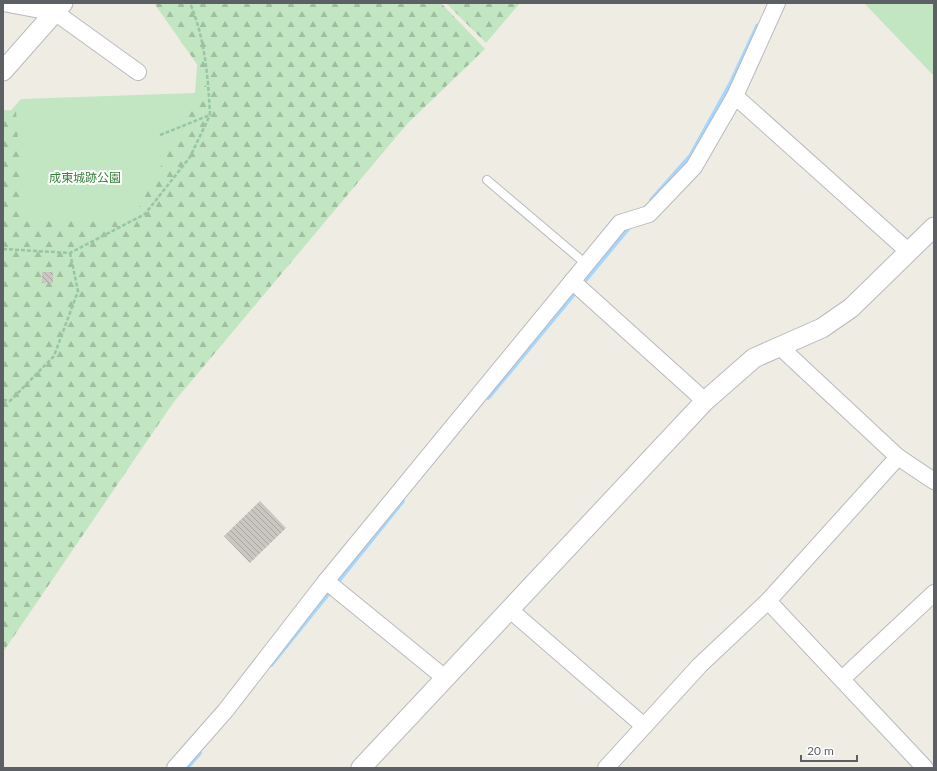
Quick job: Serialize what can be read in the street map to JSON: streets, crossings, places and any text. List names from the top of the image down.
{
  "parks": ["成東城跡公園"],
  "scale_bar": "20 m"
}
